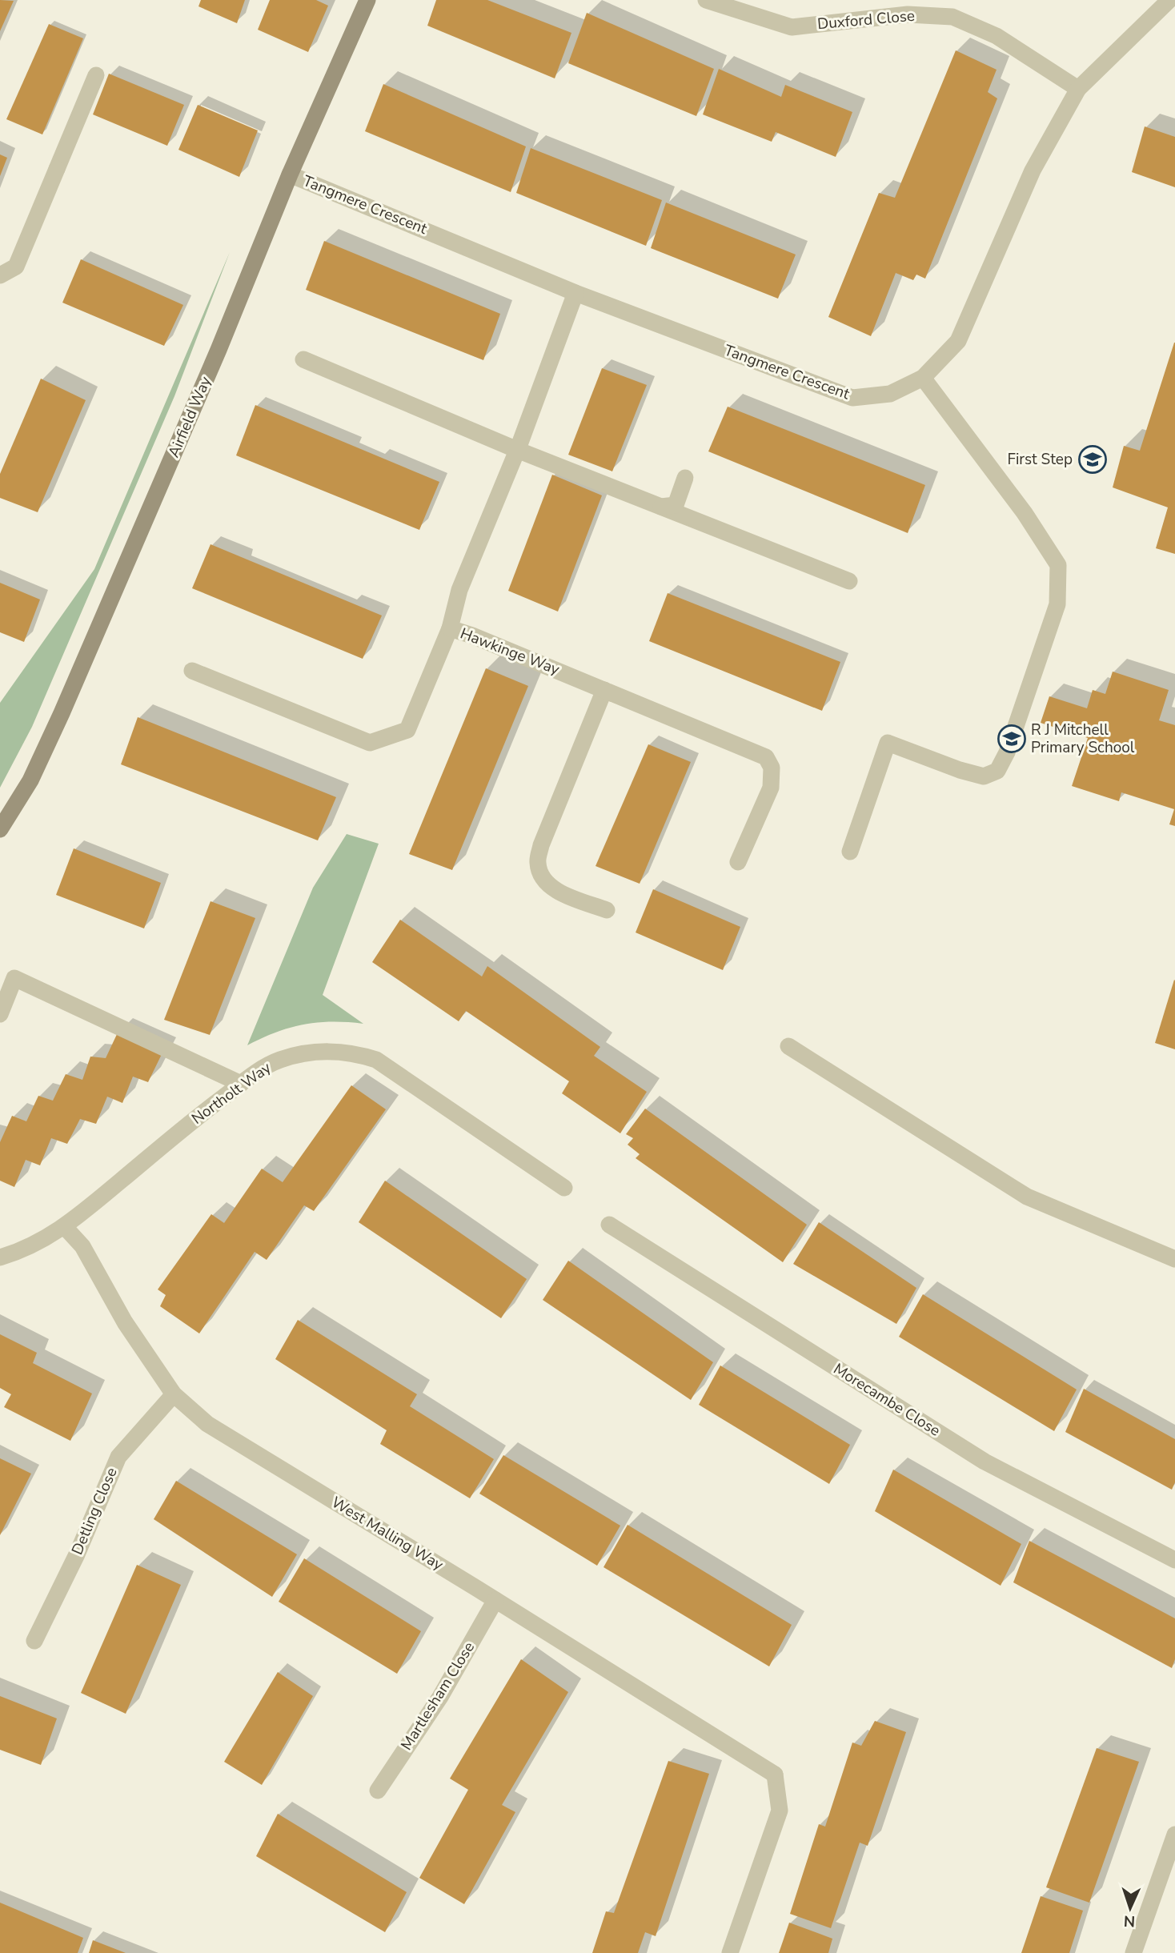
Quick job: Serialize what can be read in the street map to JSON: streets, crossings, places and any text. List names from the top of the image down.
{
  "streets": {
    "street": [
      "Duxford Close",
      "Tangmere Crescent",
      "Airfield Way",
      "Hawkinge Way",
      "Northolt Way",
      "Morecambe Close",
      "Detling Close",
      "West Malling Way",
      "Martlesham Close"
    ]
  },
  "crossings": [
    ["Duxford Close", "Tangmere Crescent"],
    ["Tangmere Crescent", "Airfield Way"],
    ["Tangmere Crescent", "Hawkinge Way"],
    ["Northolt Way", "West Malling Way"],
    ["Detling Close", "West Malling Way"],
    ["West Malling Way", "Martlesham Close"]
  ],
  "places": {
    "school or university": ["First Step", "R J Mitchell Primary School"]
  },
  "north": "bottom"
}
